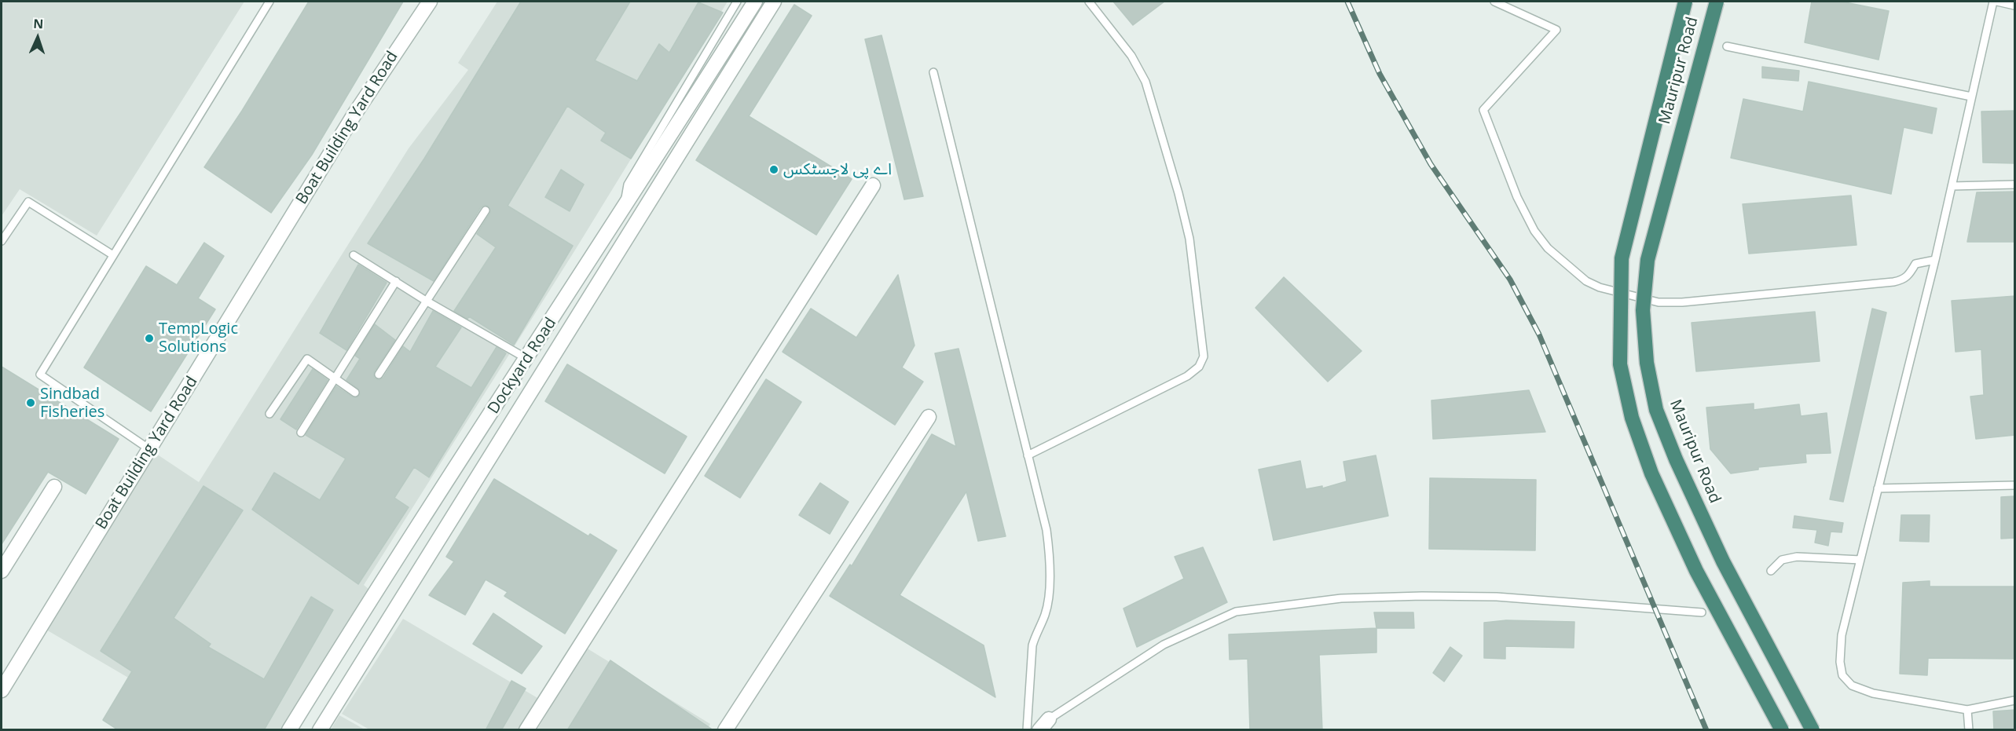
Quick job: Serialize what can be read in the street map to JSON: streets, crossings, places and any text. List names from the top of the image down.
{
  "streets": {
    "highway": ["Mauripur Road"],
    "street": ["Boat Building Yard Road", "Dockyard Road"]
  },
  "places": ["اے پی لاجسٹکس", "TempLogic Solutions", "Sindbad Fisheries"],
  "north": "top"
}
